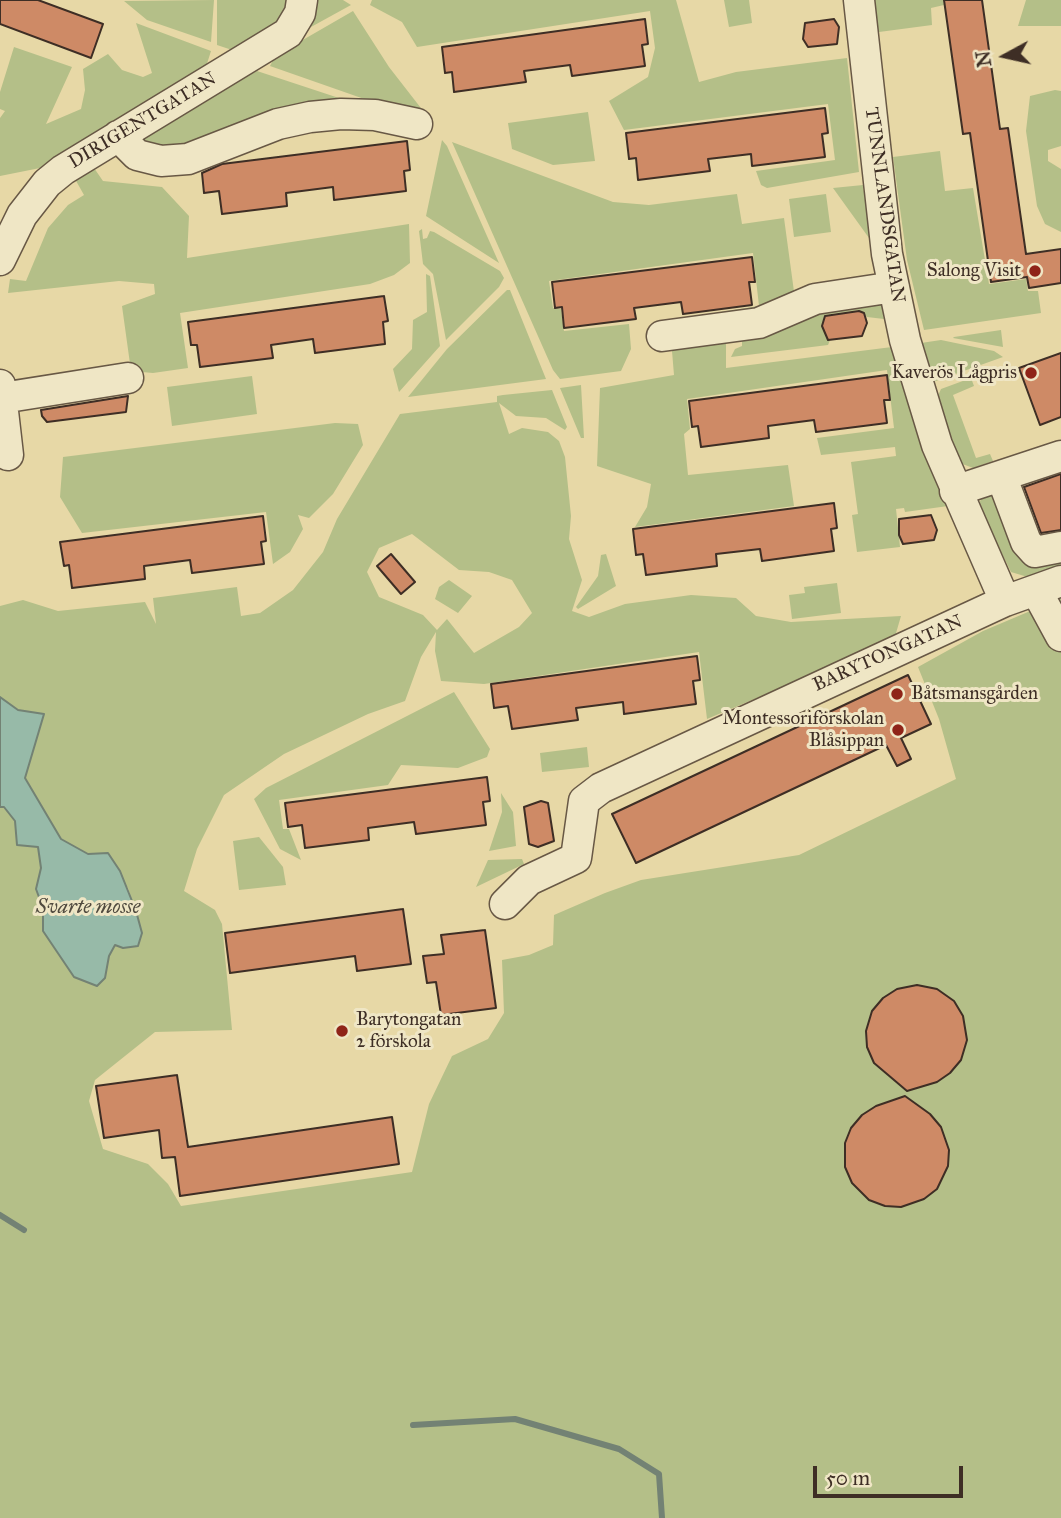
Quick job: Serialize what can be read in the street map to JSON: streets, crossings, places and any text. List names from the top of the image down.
{
  "streets": {
    "street": ["DIRIGENTGATAN", "TUNNLANDSGATAN", "BARYTONGATAN"]
  },
  "crossings": [
    ["TUNNLANDSGATAN", "BARYTONGATAN"]
  ],
  "water": ["Svarte mosse"],
  "places": [
    "Salong Visit",
    "Kaverös Lågpris",
    "Båtsmansgården",
    "Montessoriförskolan Blåsippan",
    "Barytongatan 2 förskola"
  ],
  "scale_bar": "50 m",
  "north": "left"
}
